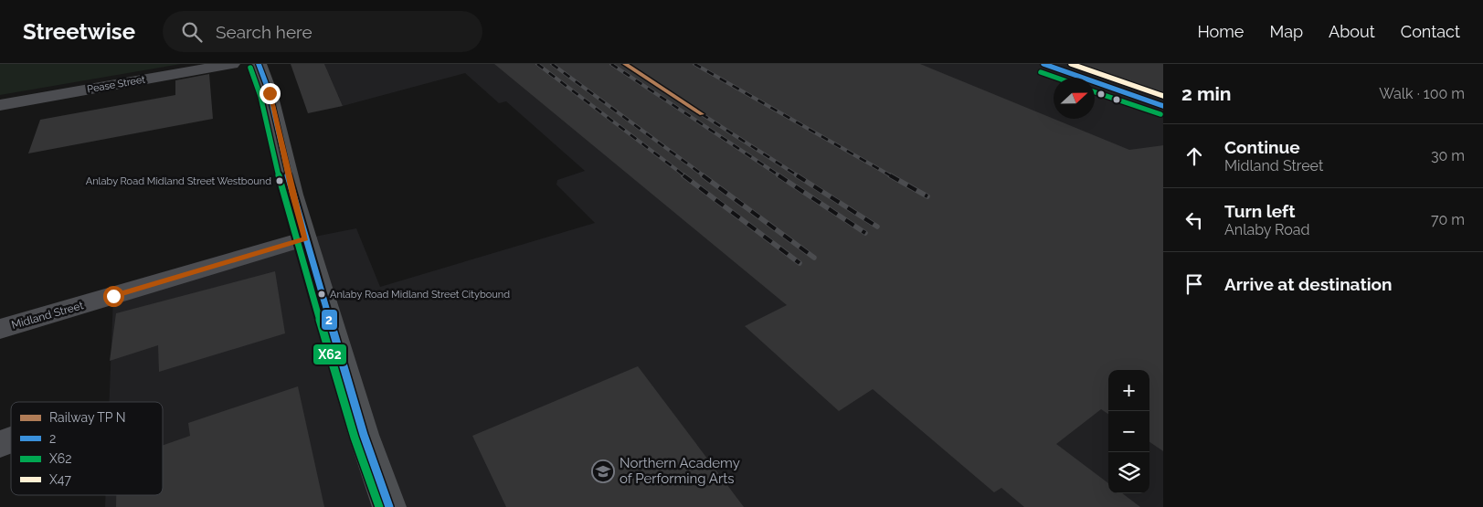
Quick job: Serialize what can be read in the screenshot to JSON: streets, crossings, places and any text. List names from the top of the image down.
{
  "streets": {
    "street": ["Pease Street", "Midland Street"]
  },
  "places": {
    "other": ["Anlaby Road Midland Street Westbound", "Anlaby Road Midland Street Citybound"],
    "school or university": ["Northern Academy of Performing Arts"]
  },
  "lines": ["transit line 2", "transit line X47", "transit line X62"],
  "legend": [
    "Railway TP N",
    "2",
    "X62",
    "X47"
  ],
  "north": "right",
  "page": {
    "header": "Streetwise",
    "search": "Search here",
    "nav": [
      "Home",
      "Map",
      "About",
      "Contact"
    ],
    "heading": ["2 min", "Walk · 100 m"],
    "list": [
      ["Continue", "Midland Street", "30 m"],
      ["Turn left", "Anlaby Road", "70 m"],
      "Arrive at destination"
    ],
    "map_buttons": ["+", "−"]
  }
}
